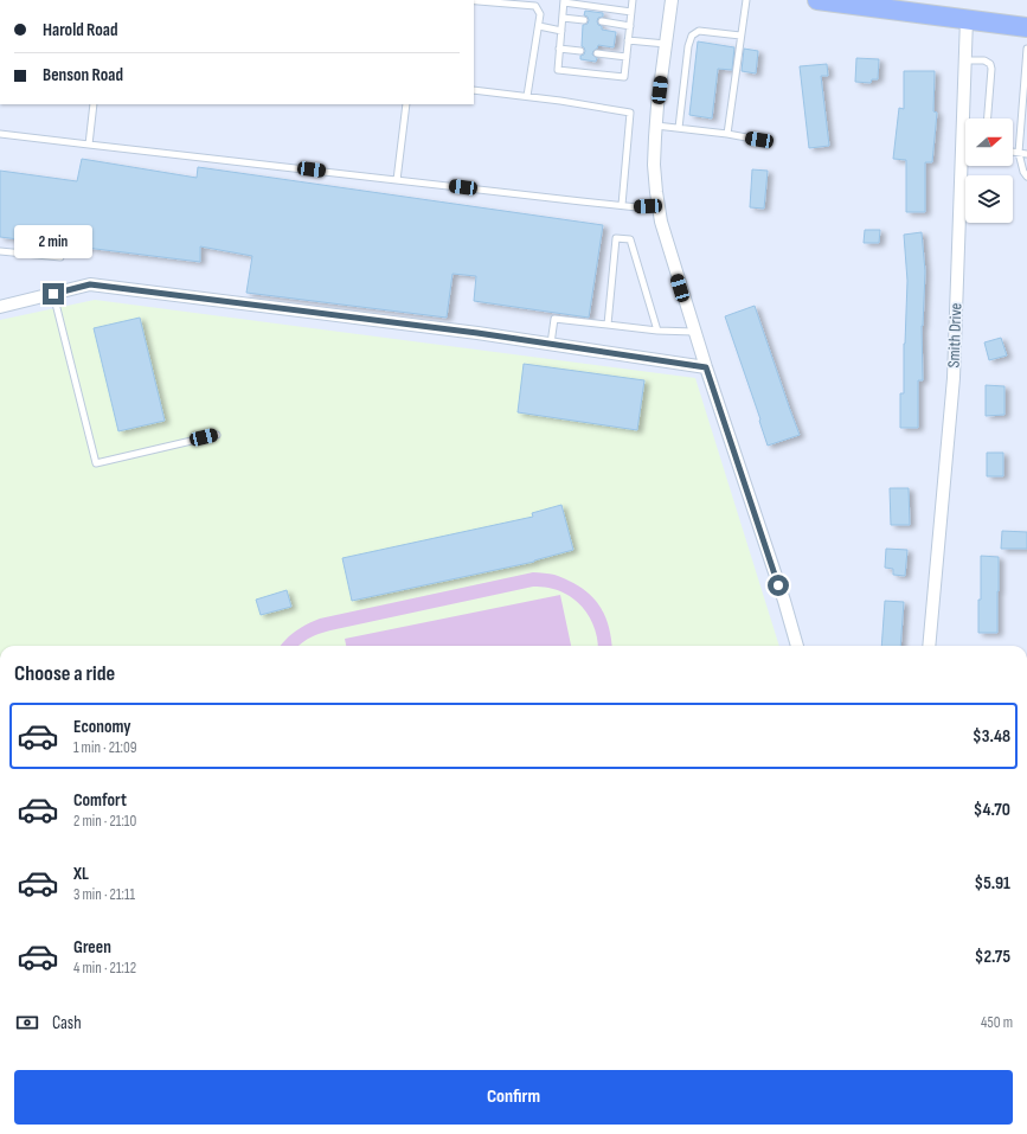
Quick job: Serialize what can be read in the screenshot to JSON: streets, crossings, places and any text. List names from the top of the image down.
{
  "streets": {
    "street": ["Smith Drive"]
  },
  "north": "right",
  "page": {
    "banner": ["Harold Road", "Benson Road"],
    "bubble": "2 min",
    "heading": "Choose a ride",
    "list": [
      {
        "name": "Economy",
        "note": "1 min · 21:09",
        "value": "$3.48"
      },
      {
        "name": "Comfort",
        "note": "2 min · 21:10",
        "value": "$4.70"
      },
      {
        "name": "XL",
        "note": "3 min · 21:11",
        "value": "$5.91"
      },
      {
        "name": "Green",
        "note": "4 min · 21:12",
        "value": "$2.75"
      }
    ],
    "pay": ["Cash", "450 m"],
    "buttons": "Confirm"
  }
}
